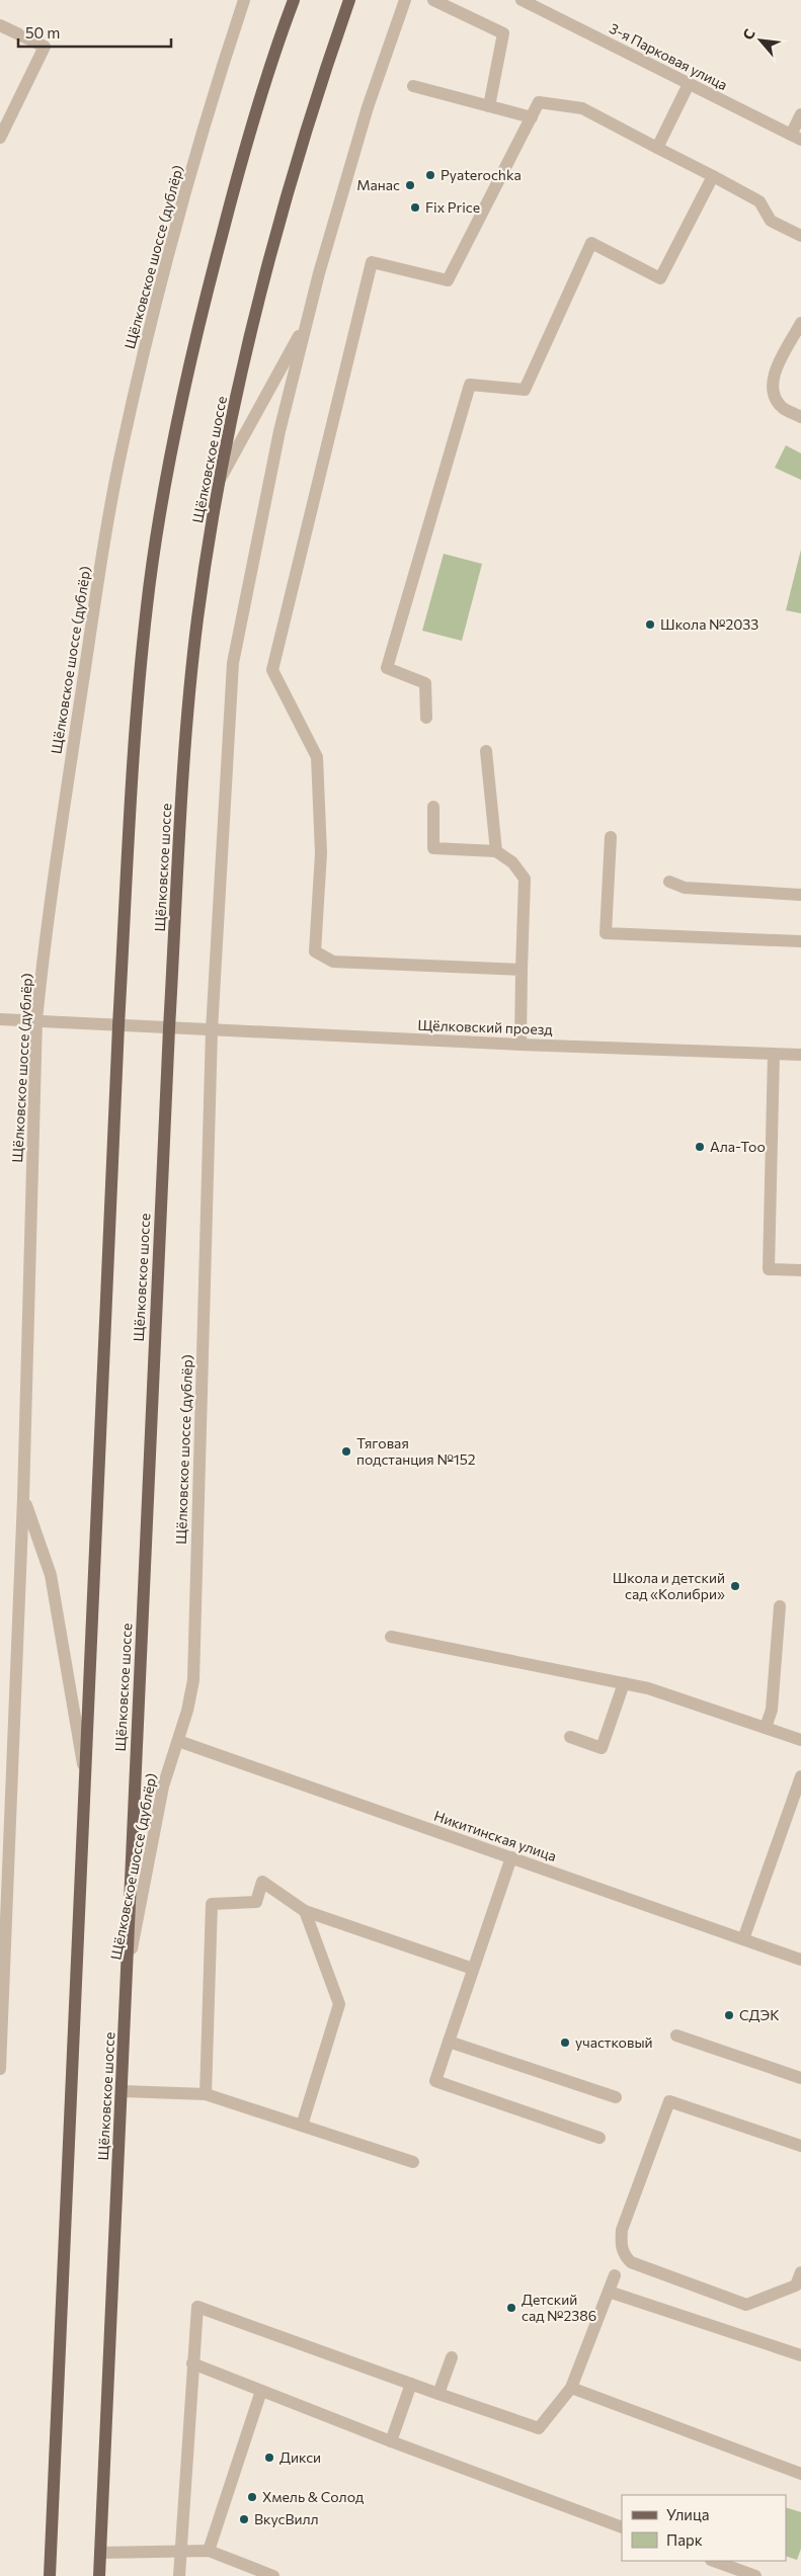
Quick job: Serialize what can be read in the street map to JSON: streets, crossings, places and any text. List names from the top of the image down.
{
  "streets": {
    "main road": ["Щёлковское шоссе"],
    "street": [
      "3-я Парковая улица",
      "Щёлковское шоссе (дублёр)",
      "Щёлковский проезд",
      "Никитинская улица"
    ]
  },
  "crossings": [
    ["Щёлковское шоссе (дублёр)", "Щёлковское шоссе"],
    ["Щёлковское шоссе (дублёр)", "Щёлковский проезд"],
    ["Щёлковское шоссе (дублёр)", "Никитинская улица"],
    ["Щёлковское шоссе", "Щёлковский проезд"]
  ],
  "places": [
    "Pyaterochka",
    "Манас",
    "Fix Price",
    "Школа №2033",
    "Ала-Тоо",
    "Тяговая подстанция №152",
    "Школа и детский сад «Колибри»",
    "СДЭК",
    "участковый",
    "Детский сад №2386",
    "Дикси",
    "Хмель & Солод",
    "ВкусВилл"
  ],
  "legend": ["Улица", "Парк"],
  "scale_bar": "50 m",
  "north": "top left"
}
